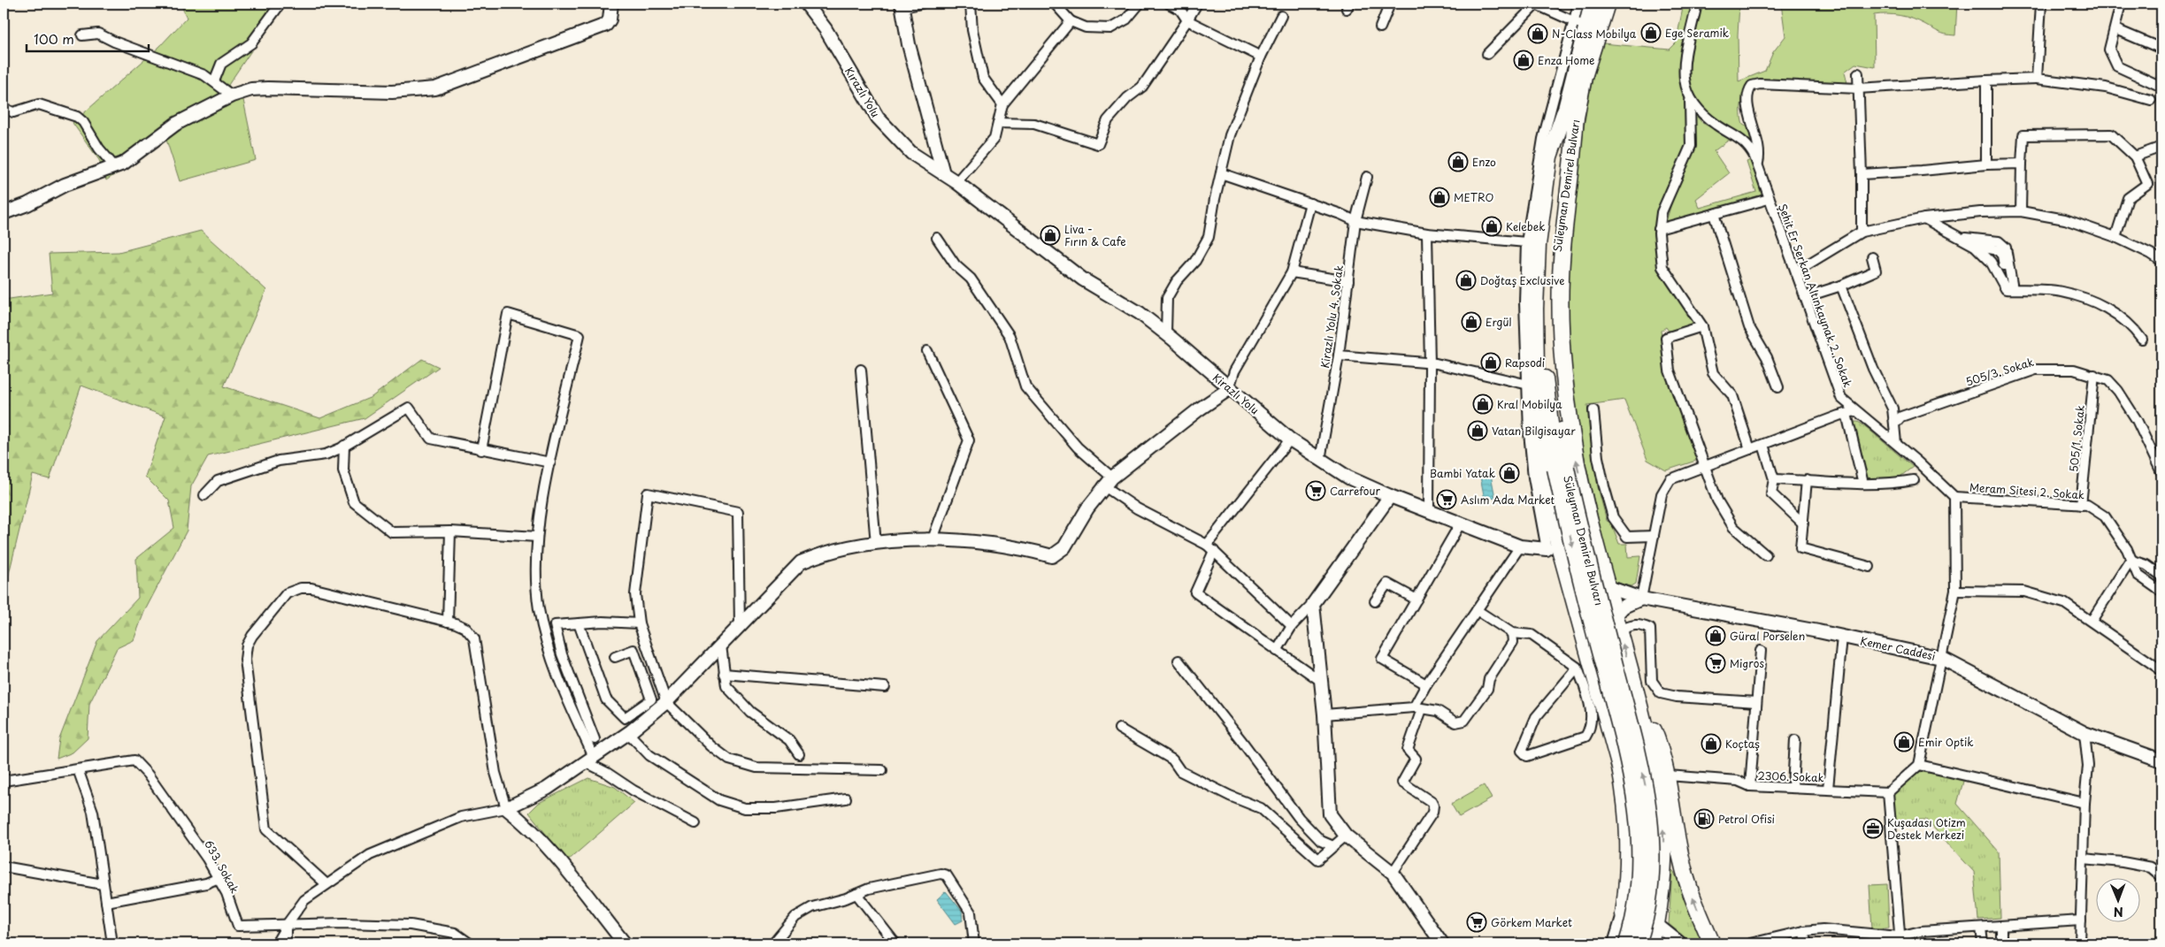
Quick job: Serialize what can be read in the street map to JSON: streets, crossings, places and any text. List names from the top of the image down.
{
  "streets": {
    "highway": ["Süleyman Demirel Bulvarı"],
    "street": [
      "Kırazlı Yolu",
      "Şehit Er Serkan Altınkaynak 2. Sokak",
      "Kirazlı Yolu 4. Sokak",
      "505/3. Sokak",
      "Kirazlı Yolu",
      "505/1. Sokak",
      "Meram Sitesi 2. Sokak",
      "Kemer Caddesi",
      "2306. Sokak",
      "633. Sokak"
    ]
  },
  "crossings": [
    ["Kırazlı Yolu", "Kirazlı Yolu"],
    ["Şehit Er Serkan Altınkaynak 2. Sokak", "Meram Sitesi 2. Sokak"],
    ["Kirazlı Yolu 4. Sokak", "Kirazlı Yolu"],
    ["505/3. Sokak", "505/1. Sokak"],
    ["505/1. Sokak", "Meram Sitesi 2. Sokak"]
  ],
  "places": {
    "shop": [
      "Ege Seramik",
      "N-Class Mobilya",
      "Enza Home",
      "Enzo",
      "METRO",
      "Kelebek",
      "Liva - Fırın & Cafe",
      "Doğtaş Exclusive",
      "Ergül",
      "Rapsodi",
      "Kral Mobilya",
      "Vatan Bilgisayar",
      "Bambi Yatak",
      "Güral Porselen",
      "Emir Optik",
      "Koçtaş"
    ],
    "supermarket": [
      "Carrefour",
      "Aslım Ada Market",
      "Migros",
      "Görkem Market"
    ],
    "fuel station": ["Petrol Ofisi"],
    "office": ["Kuşadası Otizm Destek Merkezi"]
  },
  "scale_bar": "100 m",
  "north": "bottom"
}
